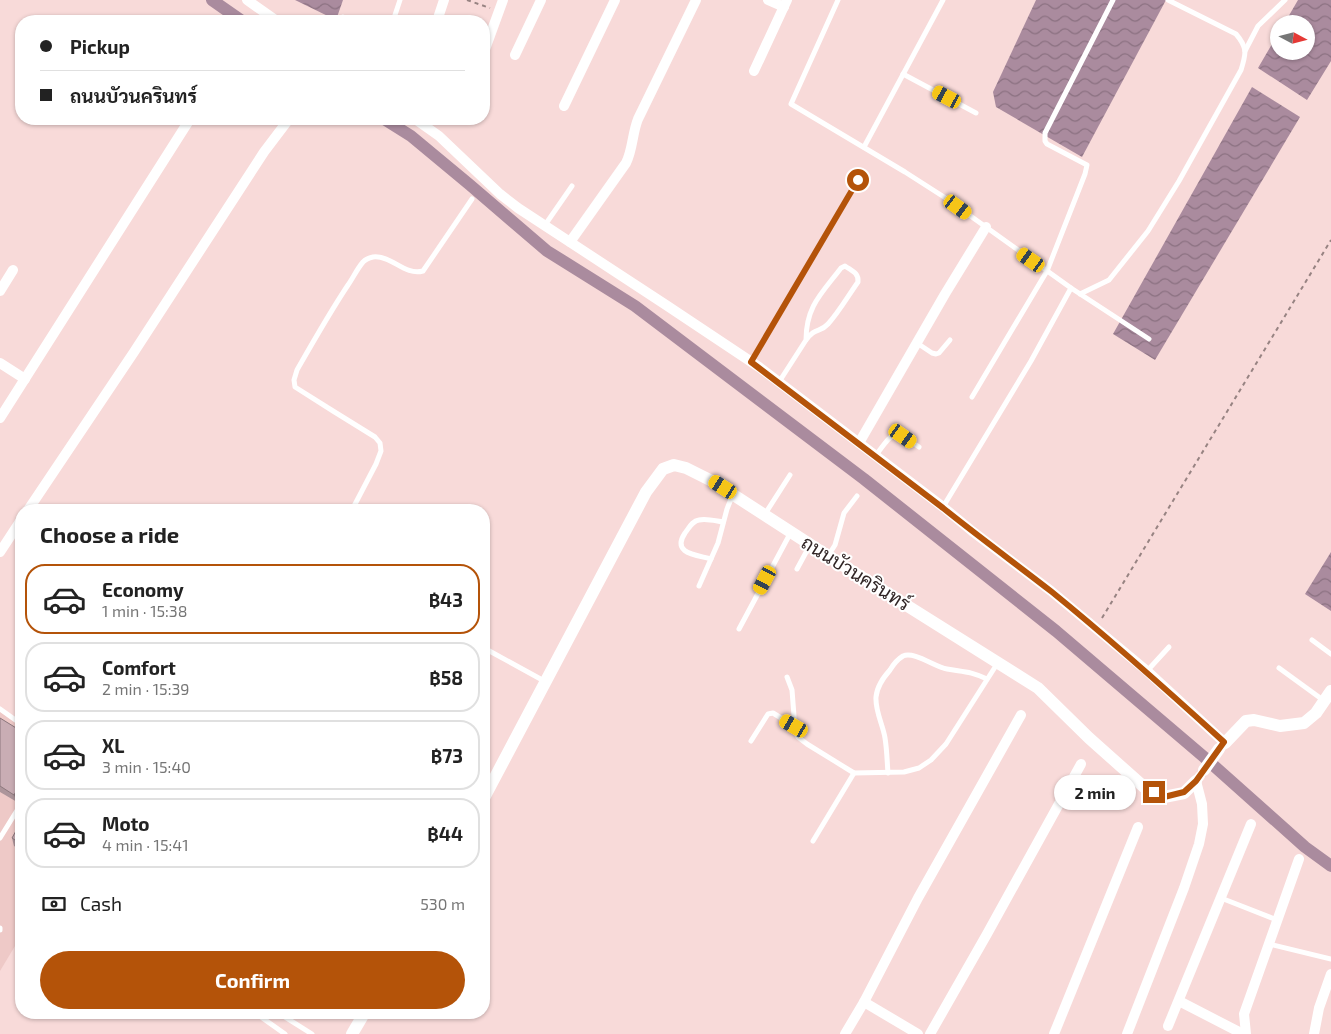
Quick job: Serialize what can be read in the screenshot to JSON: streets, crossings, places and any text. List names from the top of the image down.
{
  "streets": {
    "street": ["ถนนบัวนครินทร์"]
  },
  "north": "right",
  "page": {
    "banner": ["Pickup", "ถนนบัวนครินทร์"],
    "heading": "Choose a ride",
    "list": [
      {
        "name": "Economy",
        "note": "1 min · 15:38",
        "value": "฿43"
      },
      {
        "name": "Comfort",
        "note": "2 min · 15:39",
        "value": "฿58"
      },
      {
        "name": "XL",
        "note": "3 min · 15:40",
        "value": "฿73"
      },
      {
        "name": "Moto",
        "note": "4 min · 15:41",
        "value": "฿44"
      }
    ],
    "bubble": "2 min",
    "pay": ["Cash", "530 m"],
    "buttons": "Confirm"
  }
}
